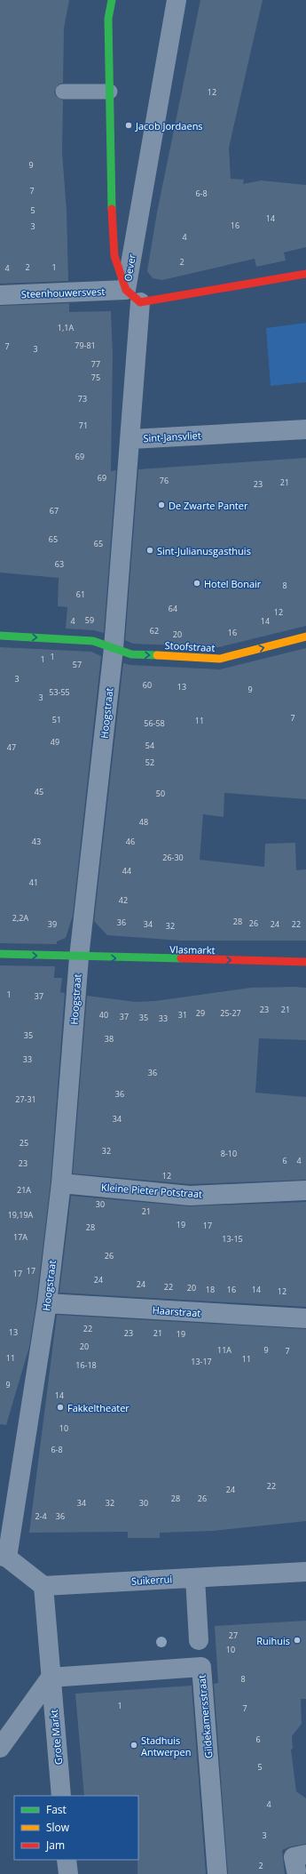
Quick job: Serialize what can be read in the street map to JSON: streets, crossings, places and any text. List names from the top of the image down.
{
  "streets": {
    "street": [
      "Oever",
      "Steenhouwersvest",
      "Sint-Jansvliet",
      "Stoofstraat",
      "Hoogstraat",
      "Vlasmarkt",
      "Kleine Pieter Potstraat",
      "Haarstraat",
      "Suikerrui",
      "Gildekamersstraat",
      "Grote Markt"
    ]
  },
  "crossings": [
    ["Oever", "Steenhouwersvest"],
    ["Sint-Jansvliet", "Hoogstraat"],
    ["Stoofstraat", "Hoogstraat"],
    ["Hoogstraat", "Vlasmarkt"],
    ["Hoogstraat", "Kleine Pieter Potstraat"],
    ["Hoogstraat", "Haarstraat"],
    ["Suikerrui", "Grote Markt"],
    ["Gildekamersstraat", "Grote Markt"]
  ],
  "one_way": ["Stoofstraat", "Vlasmarkt"],
  "places": [
    "Jacob Jordaens",
    "De Zwarte Panter",
    "Sint-Julianusgasthuis",
    "Hotel Bonair",
    "Fakkeltheater",
    "Ruihuis",
    "Stadhuis Antwerpen"
  ],
  "house_numbers": [
    "12",
    "9",
    "7",
    "6-8",
    "5",
    "14",
    "16",
    "3",
    "4",
    "2",
    "2",
    "1",
    "4",
    "1,1A",
    "79-81",
    "7",
    "3",
    "77",
    "75",
    "73",
    "71",
    "69",
    "69",
    "76",
    "21",
    "23",
    "67",
    "65",
    "65",
    "63",
    "8",
    "61",
    "64",
    "12",
    "59",
    "4",
    "14",
    "62",
    "16",
    "20",
    "1",
    "1",
    "57",
    "3",
    "60",
    "13",
    "9",
    "53-55",
    "3",
    "7",
    "51",
    "11",
    "56-58",
    "49",
    "54",
    "47",
    "52",
    "45",
    "50",
    "48",
    "43",
    "46",
    "26-30",
    "44",
    "41",
    "42",
    "2,2A",
    "28",
    "36",
    "26",
    "39",
    "34",
    "24",
    "22",
    "32",
    "1",
    "37",
    "23",
    "21",
    "29",
    "25-27",
    "40",
    "31",
    "37",
    "35",
    "33",
    "35",
    "38",
    "33",
    "36",
    "36",
    "27-31",
    "34",
    "25",
    "32",
    "8-10",
    "6",
    "4",
    "23",
    "12",
    "21A",
    "30",
    "21",
    "19,19A",
    "19",
    "17",
    "28",
    "17A",
    "13-15",
    "26",
    "17",
    "17",
    "24",
    "24",
    "22",
    "20",
    "18",
    "16",
    "14",
    "12",
    "22",
    "13",
    "23",
    "21",
    "19",
    "20",
    "11A",
    "9",
    "7",
    "11",
    "11",
    "13-17",
    "16-18",
    "9",
    "14",
    "10",
    "6-8",
    "22",
    "24",
    "28",
    "26",
    "34",
    "32",
    "30",
    "2-4",
    "36",
    "27",
    "10",
    "8",
    "1",
    "7",
    "6",
    "5",
    "4",
    "3",
    "2"
  ],
  "legend": ["Fast", "Slow", "Jam"]
}
